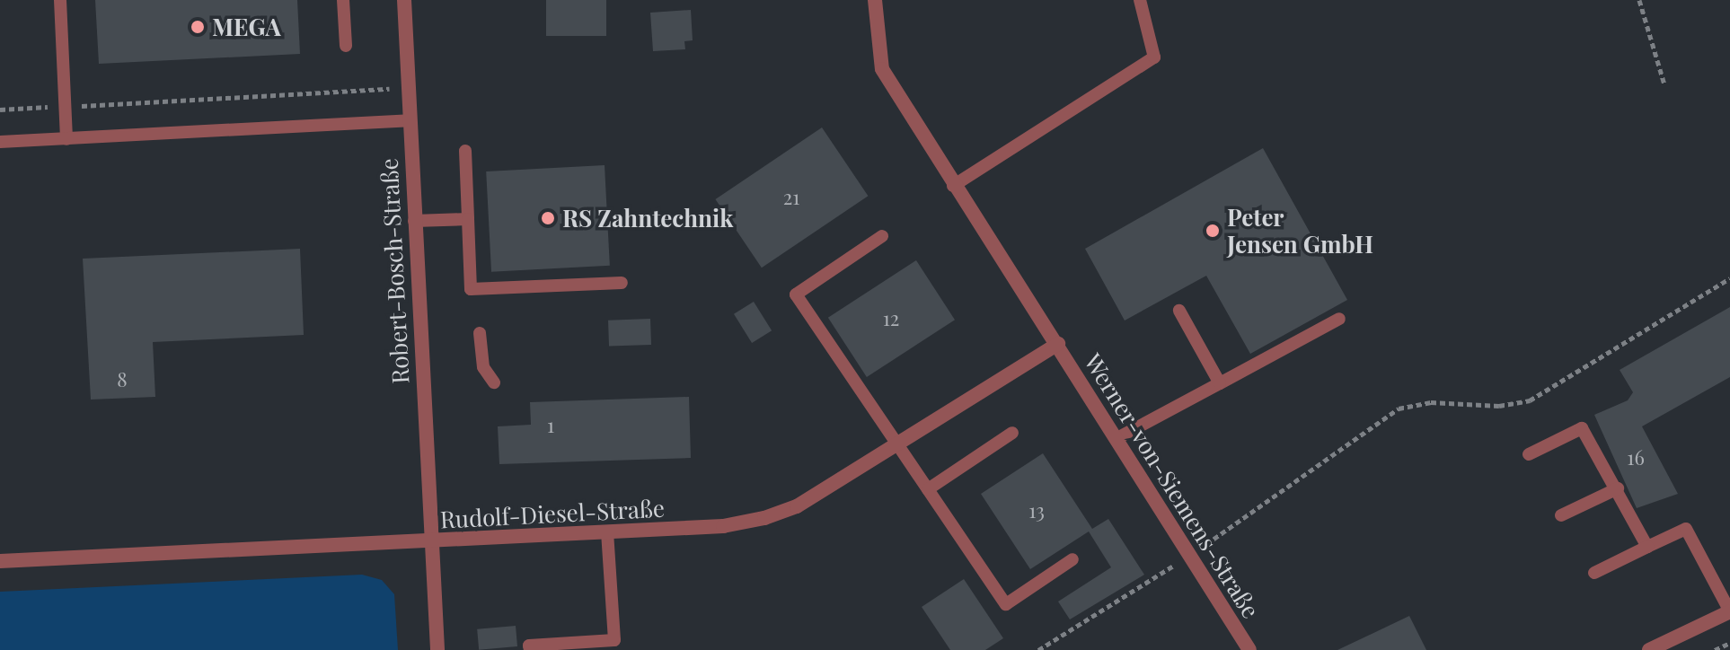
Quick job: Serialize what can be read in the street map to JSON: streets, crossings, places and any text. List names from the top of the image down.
{
  "streets": {
    "street": ["Robert-Bosch-Straße", "Werner-von-Siemens-Straße", "Rudolf-Diesel-Straße"]
  },
  "crossings": [
    ["Robert-Bosch-Straße", "Rudolf-Diesel-Straße"],
    ["Werner-von-Siemens-Straße", "Rudolf-Diesel-Straße"]
  ],
  "places": ["MEGA", "RS Zahntechnik", "Peter Jensen GmbH"],
  "house_numbers": [
    "21",
    "12",
    "8",
    "1",
    "16",
    "13"
  ]
}
